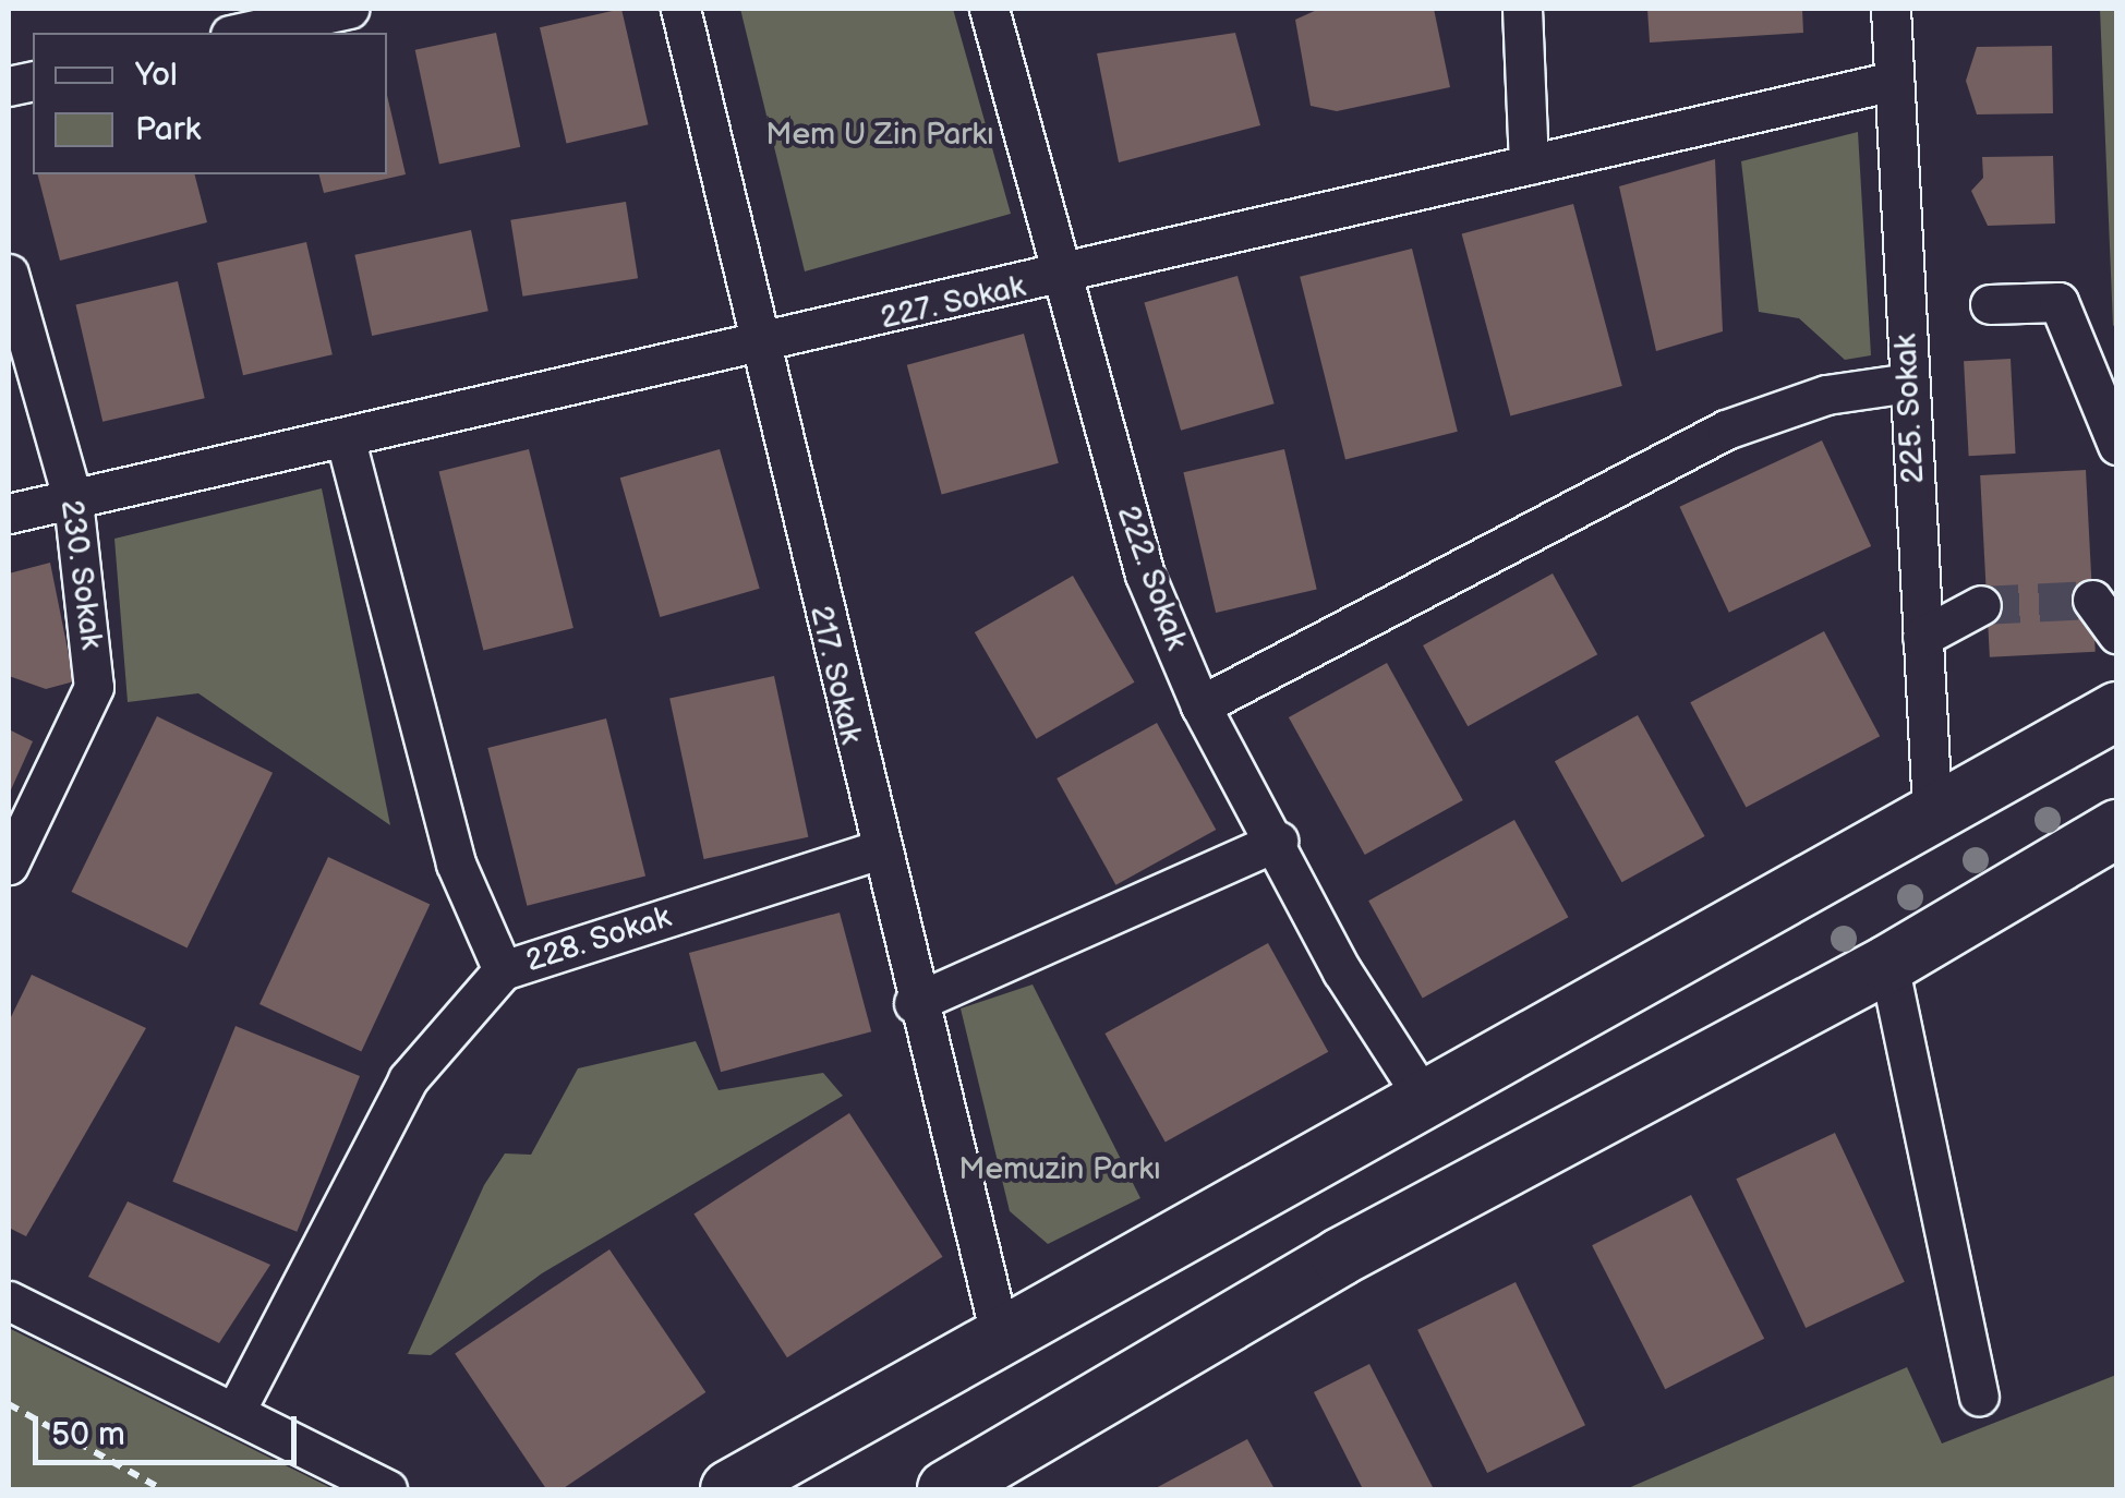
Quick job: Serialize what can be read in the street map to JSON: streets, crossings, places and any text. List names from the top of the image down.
{
  "streets": {
    "street": [
      "227. Sokak",
      "225. Sokak",
      "230. Sokak",
      "222. Sokak",
      "217. Sokak",
      "228. Sokak"
    ]
  },
  "crossings": [
    ["227. Sokak", "225. Sokak"],
    ["227. Sokak", "230. Sokak"],
    ["227. Sokak", "222. Sokak"],
    ["227. Sokak", "217. Sokak"],
    ["217. Sokak", "228. Sokak"]
  ],
  "parks": ["Mem U Zin Parkı", "Memuzin Parkı"],
  "legend": ["Yol", "Park"],
  "scale_bar": "50 m"
}
